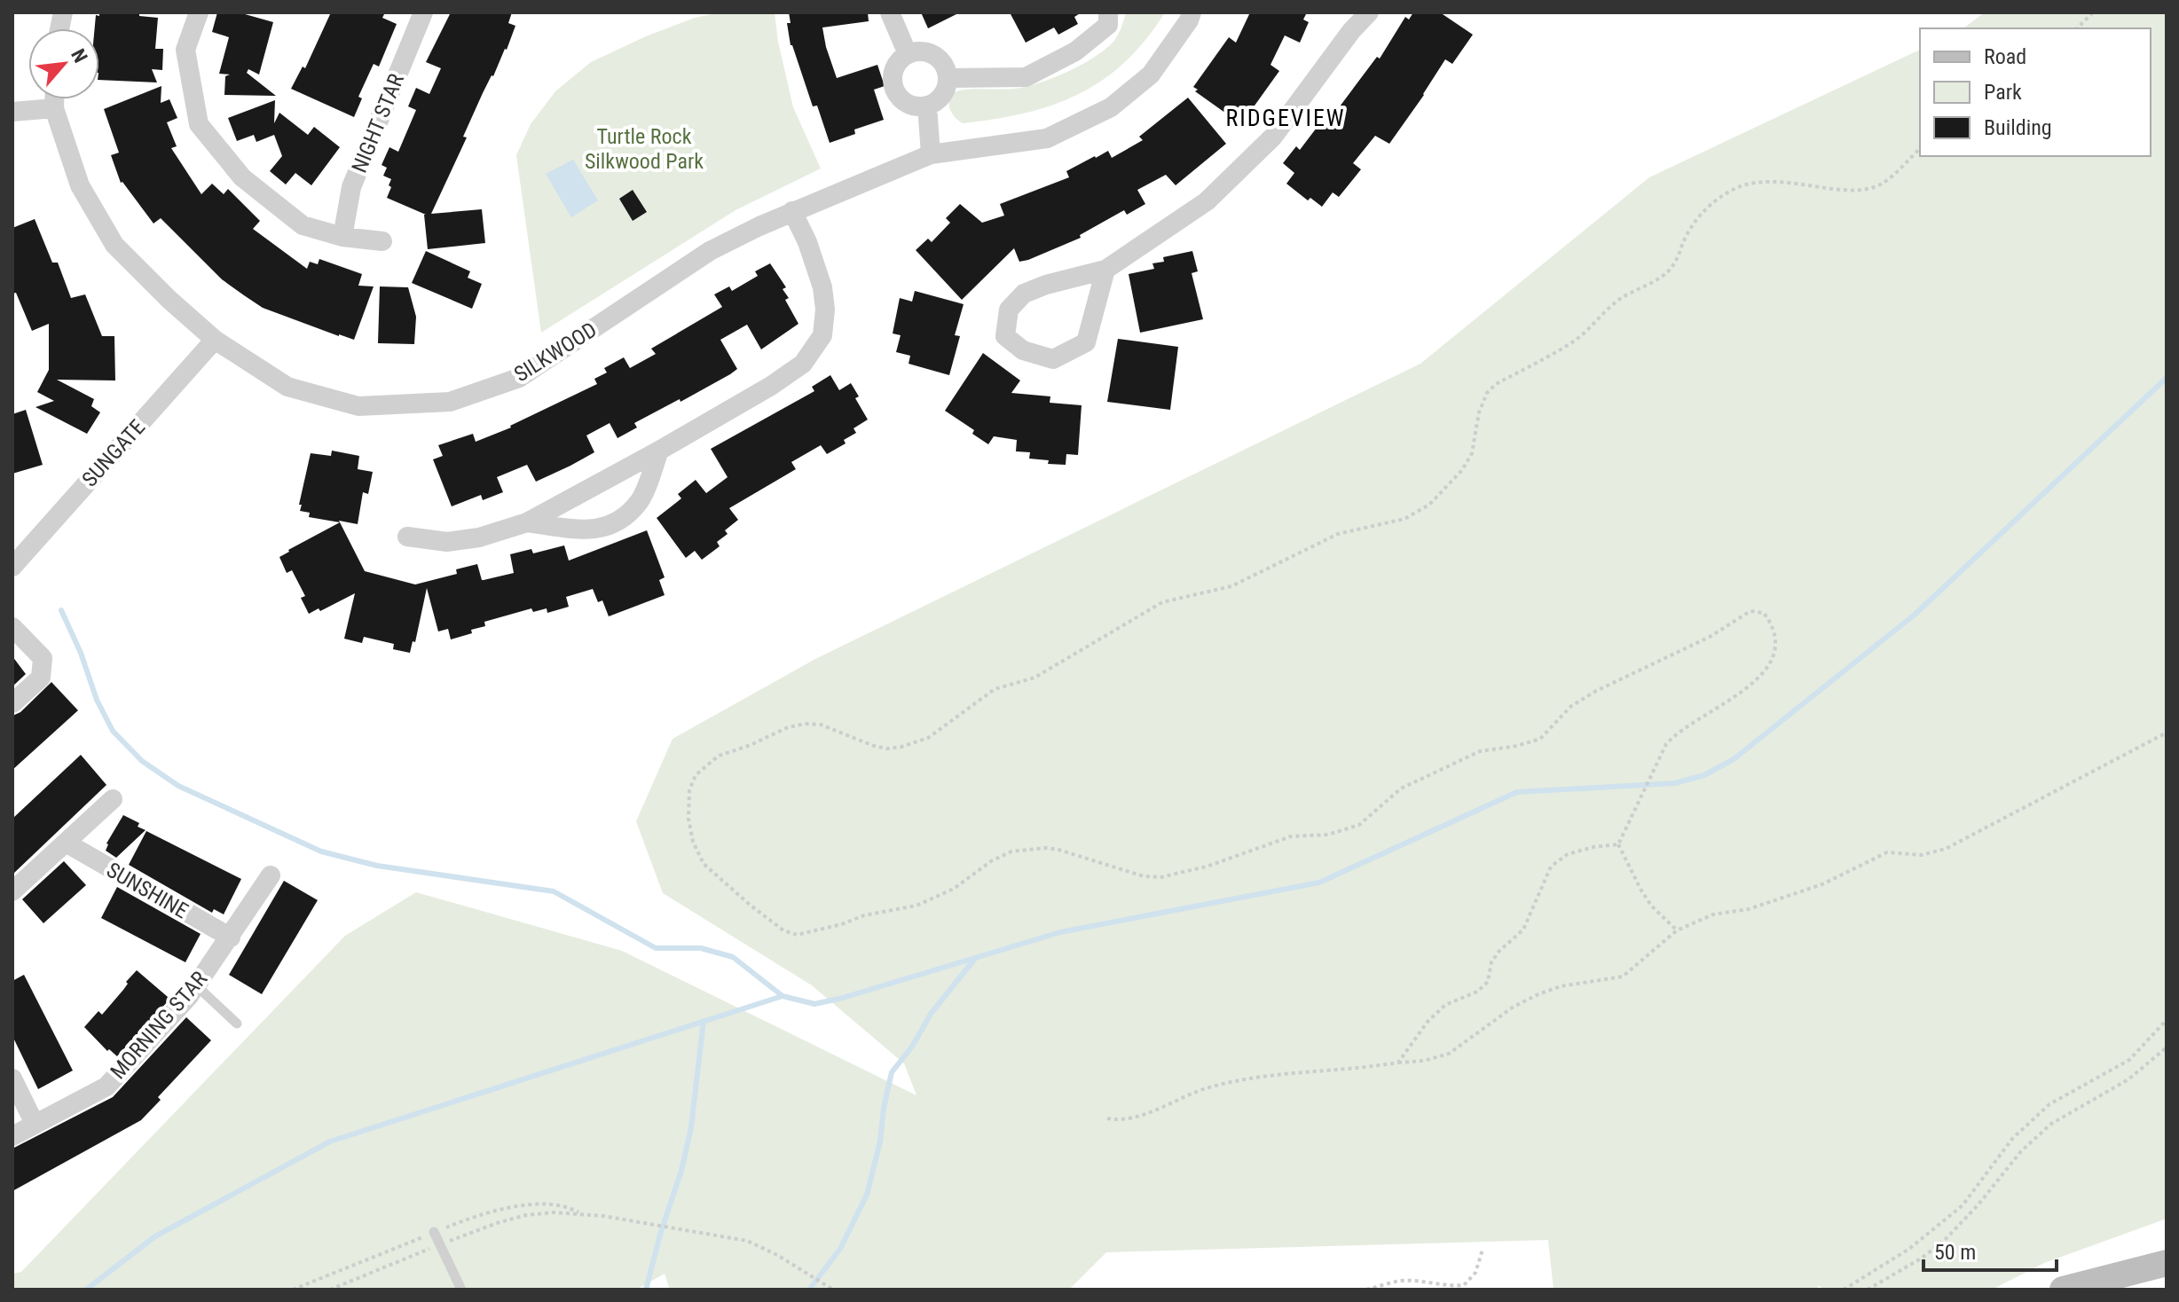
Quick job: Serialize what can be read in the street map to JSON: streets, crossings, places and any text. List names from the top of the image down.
{
  "streets": {
    "street": [
      "NIGHT STAR",
      "SILKWOOD",
      "SUNGATE",
      "SUNSHINE",
      "MORNING STAR"
    ]
  },
  "crossings": [
    ["SILKWOOD", "SUNGATE"],
    ["SUNSHINE", "MORNING STAR"]
  ],
  "districts": ["RIDGEVIEW"],
  "parks": ["Turtle Rock Silkwood Park"],
  "legend": ["Road", "Park", "Building"],
  "scale_bar": "50 m",
  "north": "top right"
}
